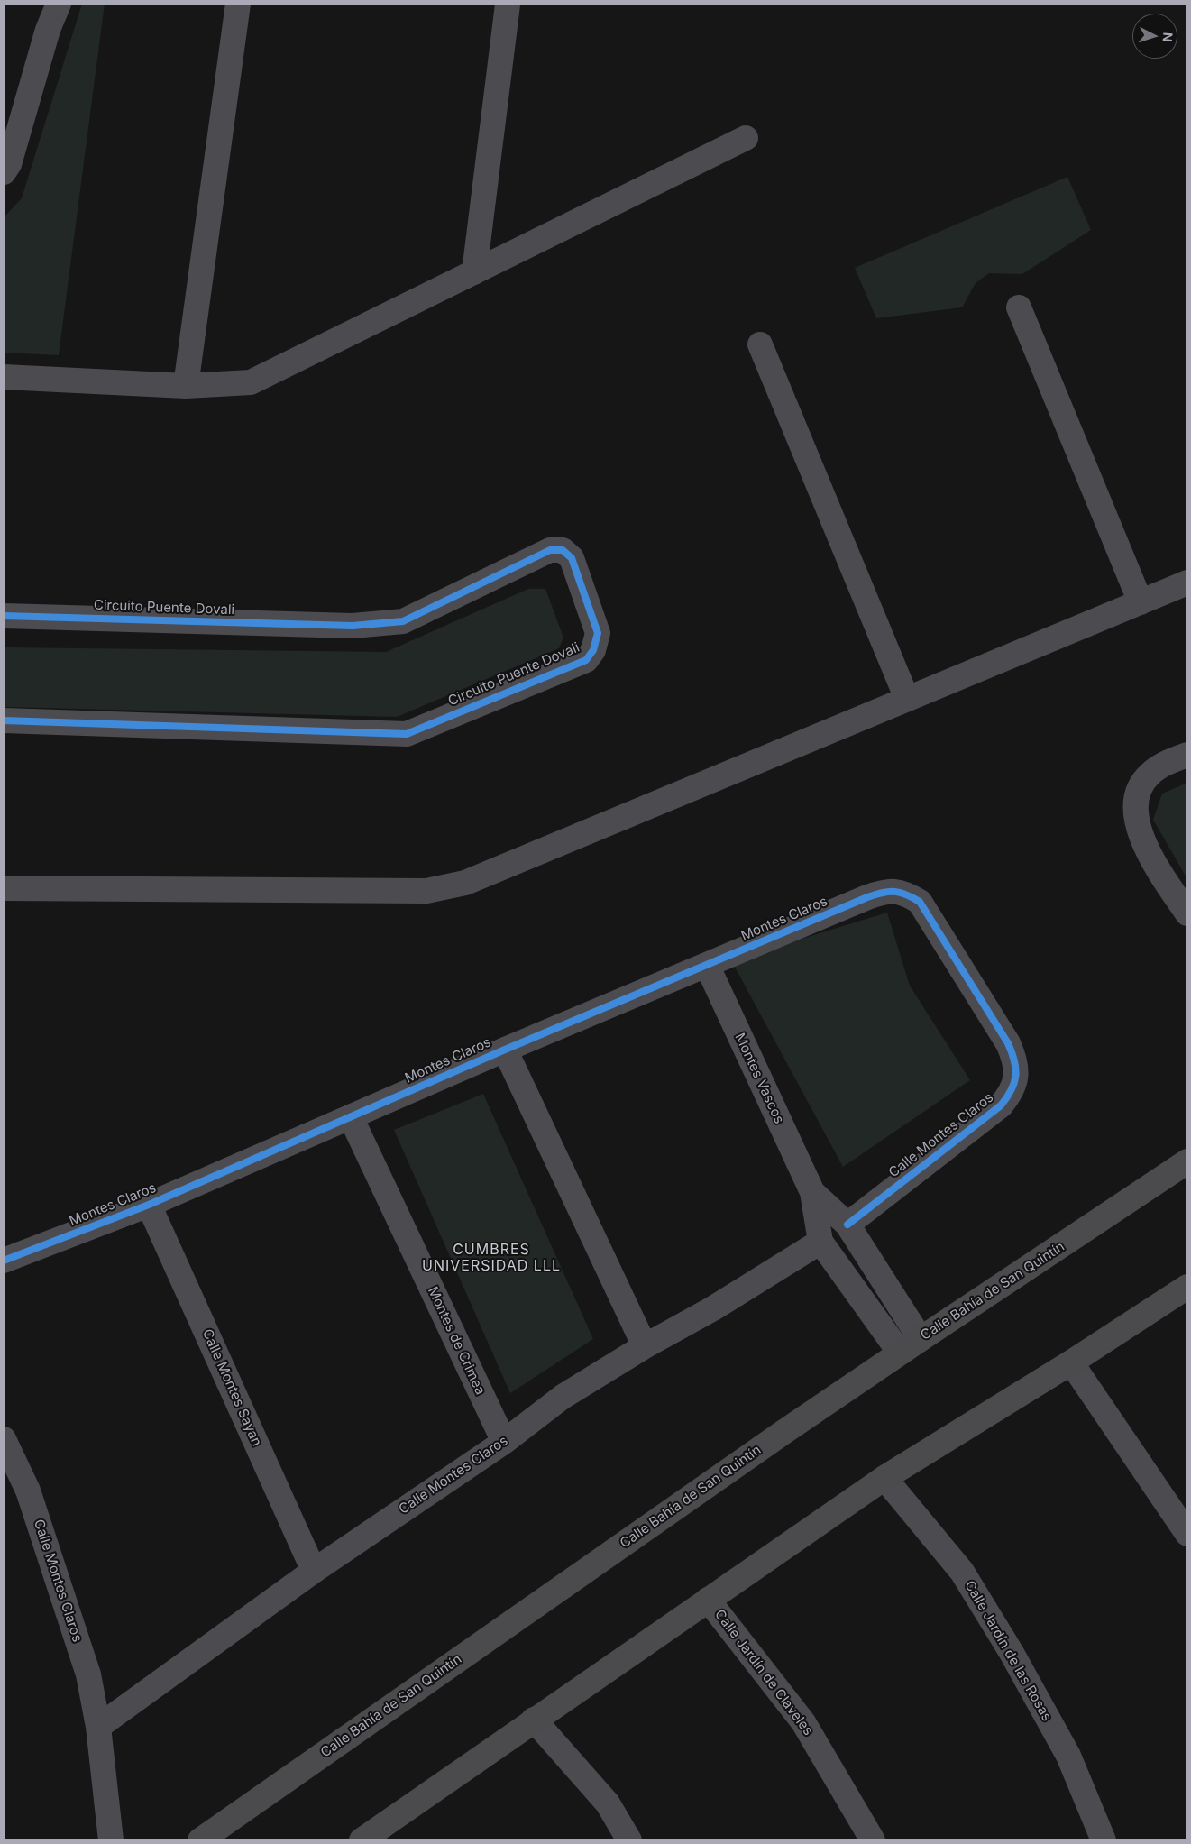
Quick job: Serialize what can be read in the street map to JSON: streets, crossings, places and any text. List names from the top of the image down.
{
  "streets": {
    "street": [
      "Circuito Puente Dovali",
      "Montes Claros",
      "Montes Vascos",
      "Calle Montes Claros",
      "Calle Bahía de San Quintín",
      "Montes de Crimea",
      "Calle Montes Sayan",
      "Calle Jardín de las Rosas",
      "Calle Jardín de Claveles"
    ]
  },
  "crossings": [
    ["Montes Claros", "Montes Vascos"],
    ["Montes Claros", "Calle Montes Claros"],
    ["Montes Claros", "Montes de Crimea"],
    ["Montes Claros", "Calle Montes Sayan"],
    ["Montes Vascos", "Calle Montes Claros"],
    ["Montes Vascos", "Calle Bahía de San Quintín"],
    ["Calle Montes Claros", "Montes de Crimea"],
    ["Calle Montes Claros", "Calle Montes Sayan"]
  ],
  "districts": ["CUMBRES UNIVERSIDAD LLL"],
  "north": "right"
}
